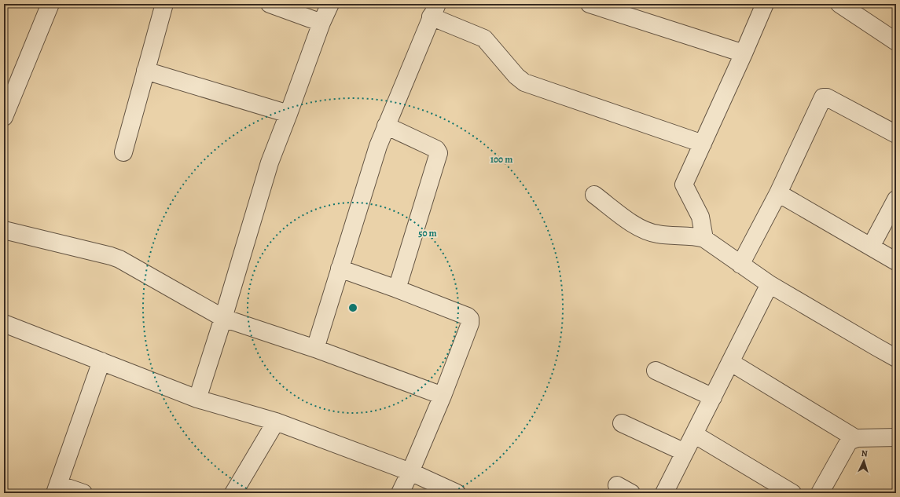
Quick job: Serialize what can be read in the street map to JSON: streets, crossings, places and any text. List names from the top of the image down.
{
  "north": "top",
  "rings": ["100 m", "50 m"]
}
